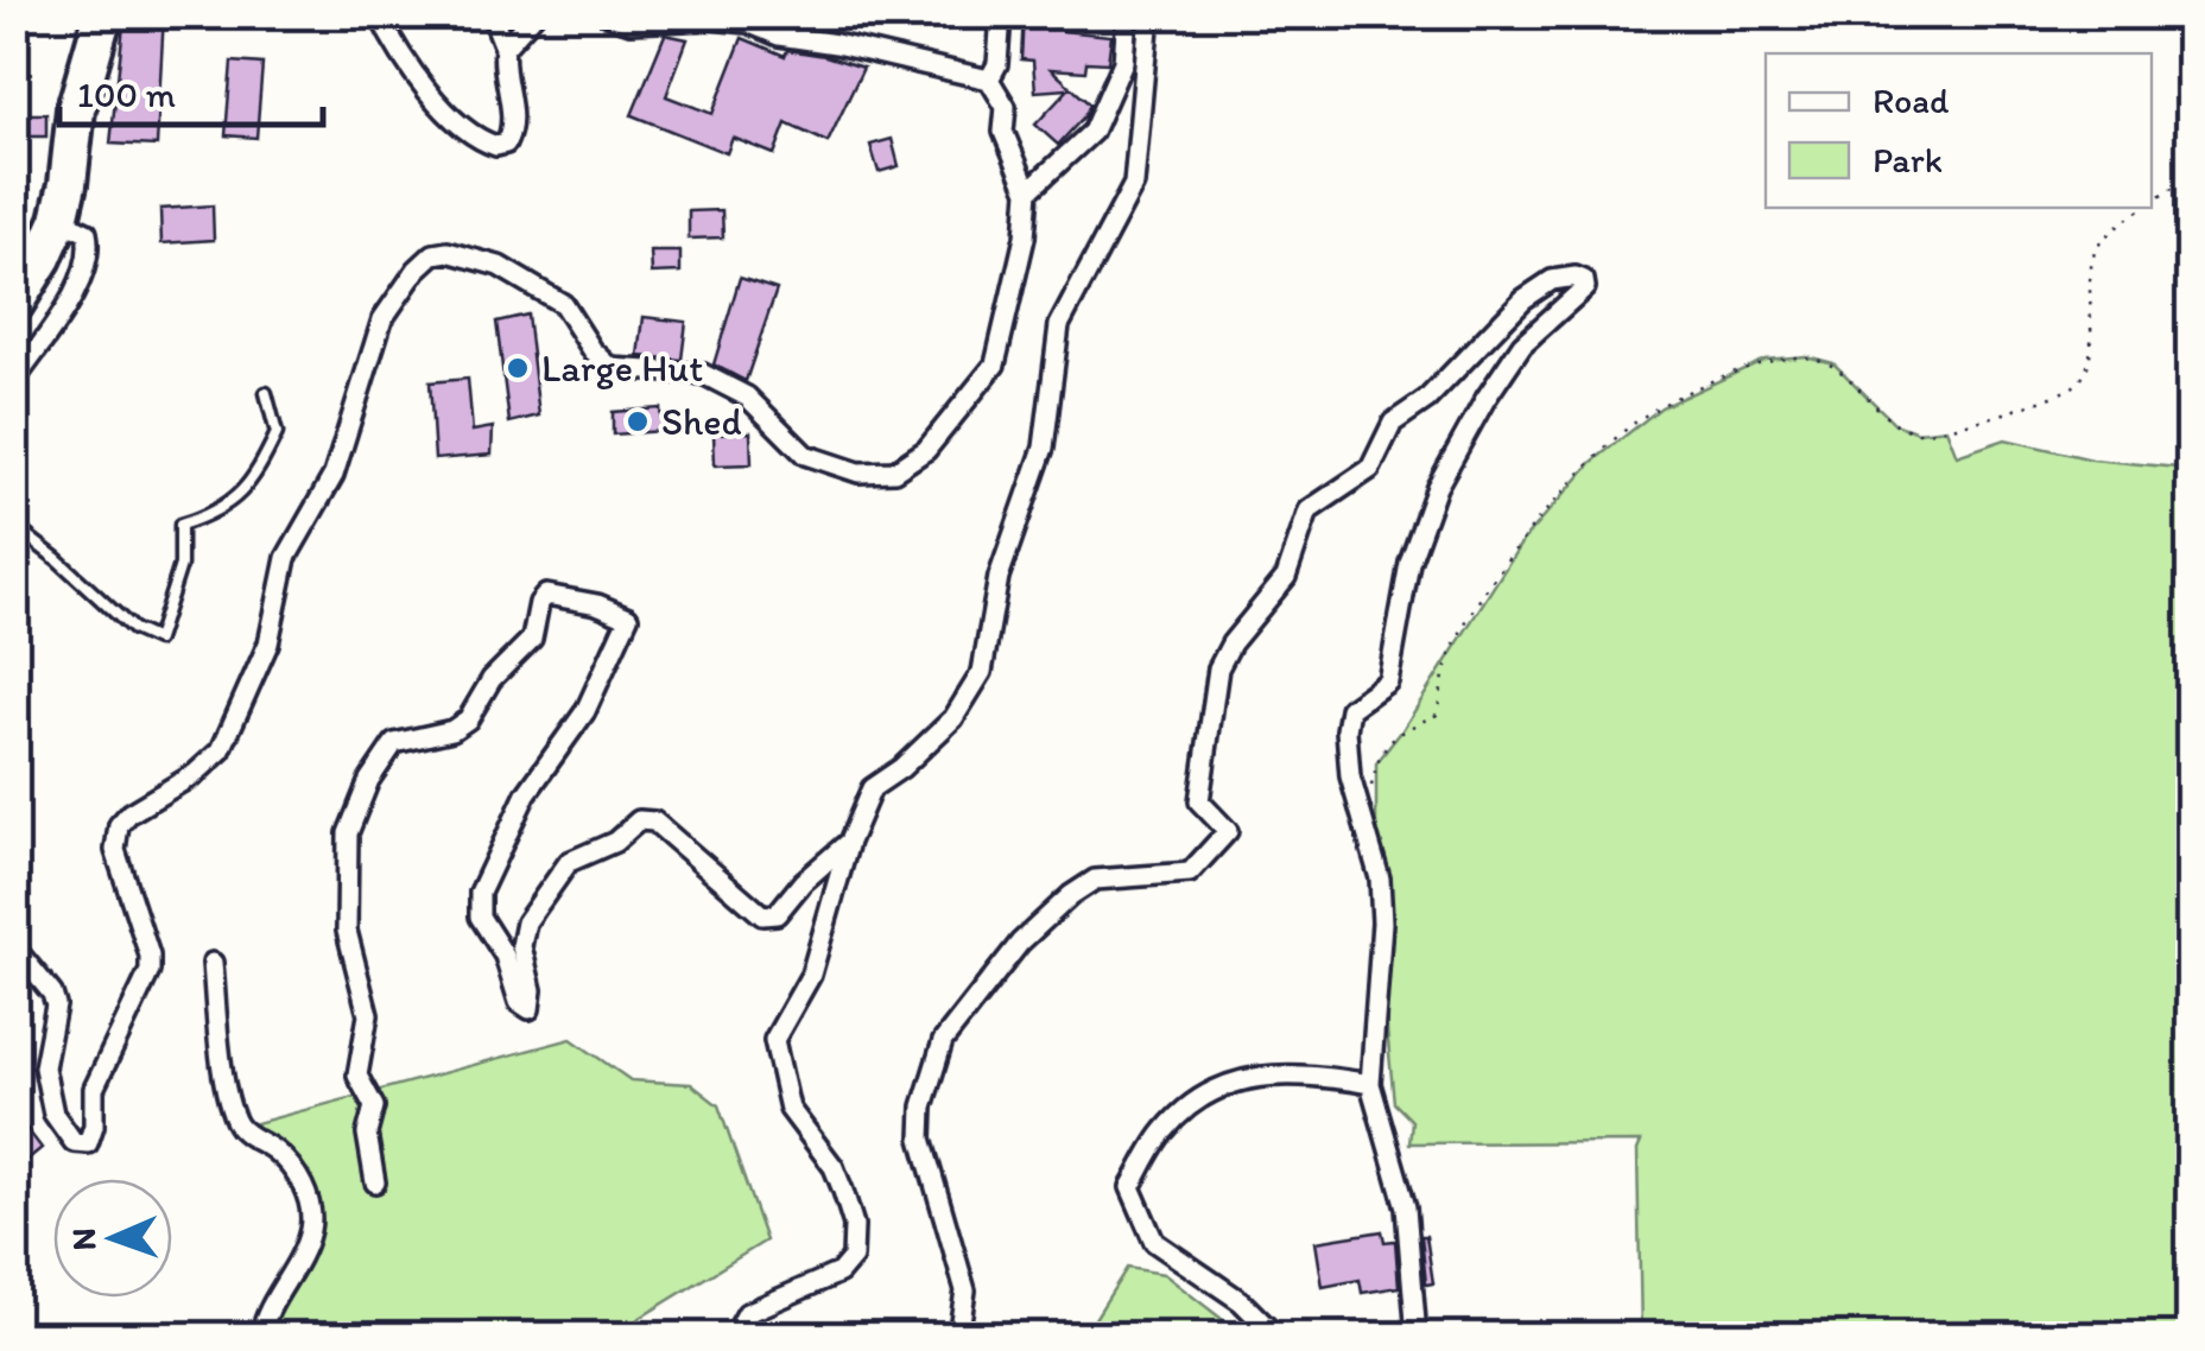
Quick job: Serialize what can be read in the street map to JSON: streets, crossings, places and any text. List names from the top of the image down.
{
  "places": ["Large Hut", "Shed"],
  "legend": ["Road", "Park"],
  "scale_bar": "100 m",
  "north": "left"
}
